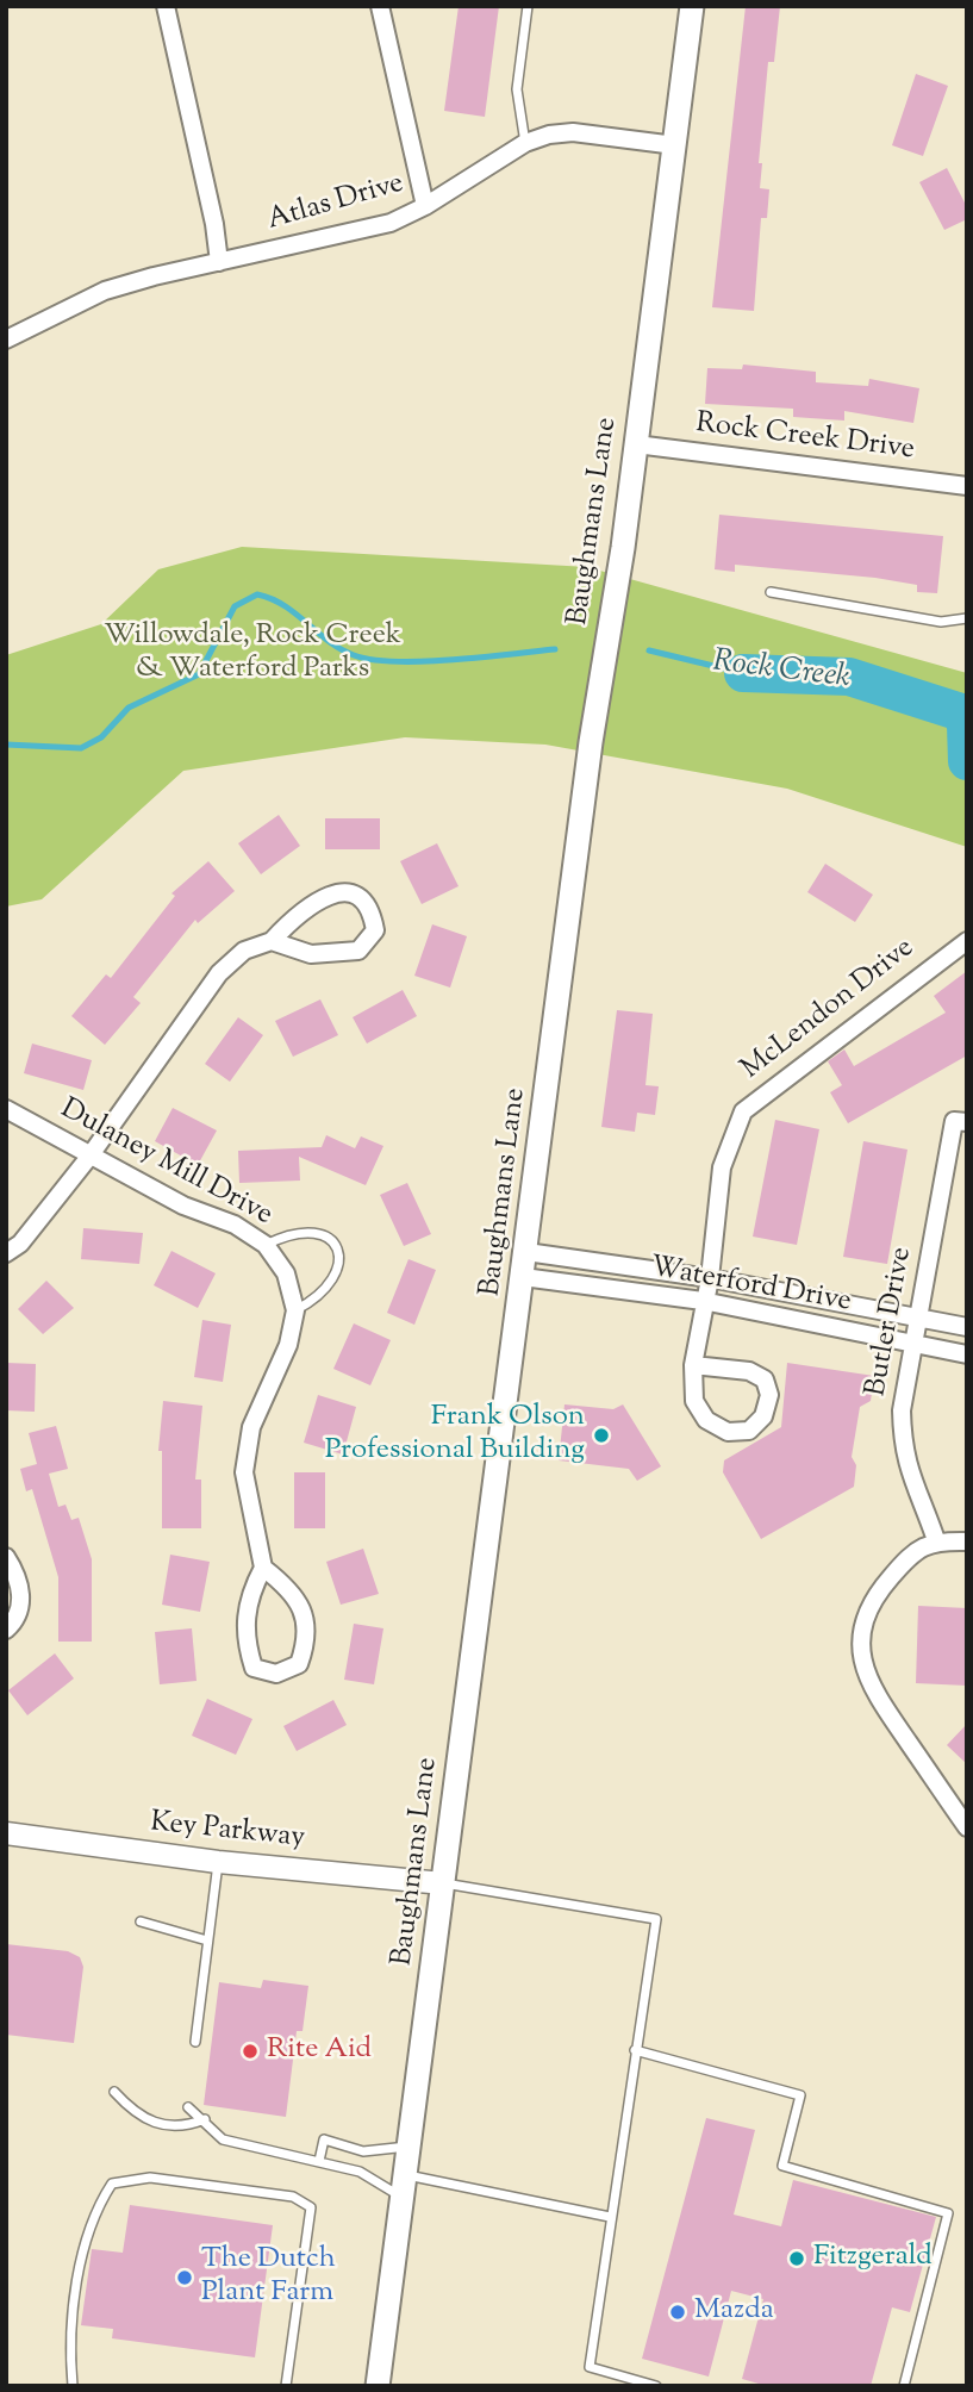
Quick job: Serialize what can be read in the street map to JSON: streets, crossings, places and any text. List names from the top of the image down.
{
  "streets": {
    "main road": ["Baughmans Lane"],
    "street": [
      "Atlas Drive",
      "Rock Creek Drive",
      "McLendon Drive",
      "Dulaney Mill Drive",
      "Waterford Drive",
      "Butler Drive",
      "Key Parkway"
    ]
  },
  "crossings": [
    ["Atlas Drive", "Baughmans Lane"],
    ["Rock Creek Drive", "Baughmans Lane"],
    ["Baughmans Lane", "Waterford Drive"],
    ["Baughmans Lane", "Key Parkway"],
    ["McLendon Drive", "Waterford Drive"],
    ["Waterford Drive", "Butler Drive"]
  ],
  "water": ["Rock Creek"],
  "parks": ["Willowdale, Rock Creek & Waterford Parks"],
  "places": [
    "Frank Olson Professional Building",
    "Rite Aid",
    "Fitzgerald",
    "The Dutch Plant Farm",
    "Mazda"
  ]
}
